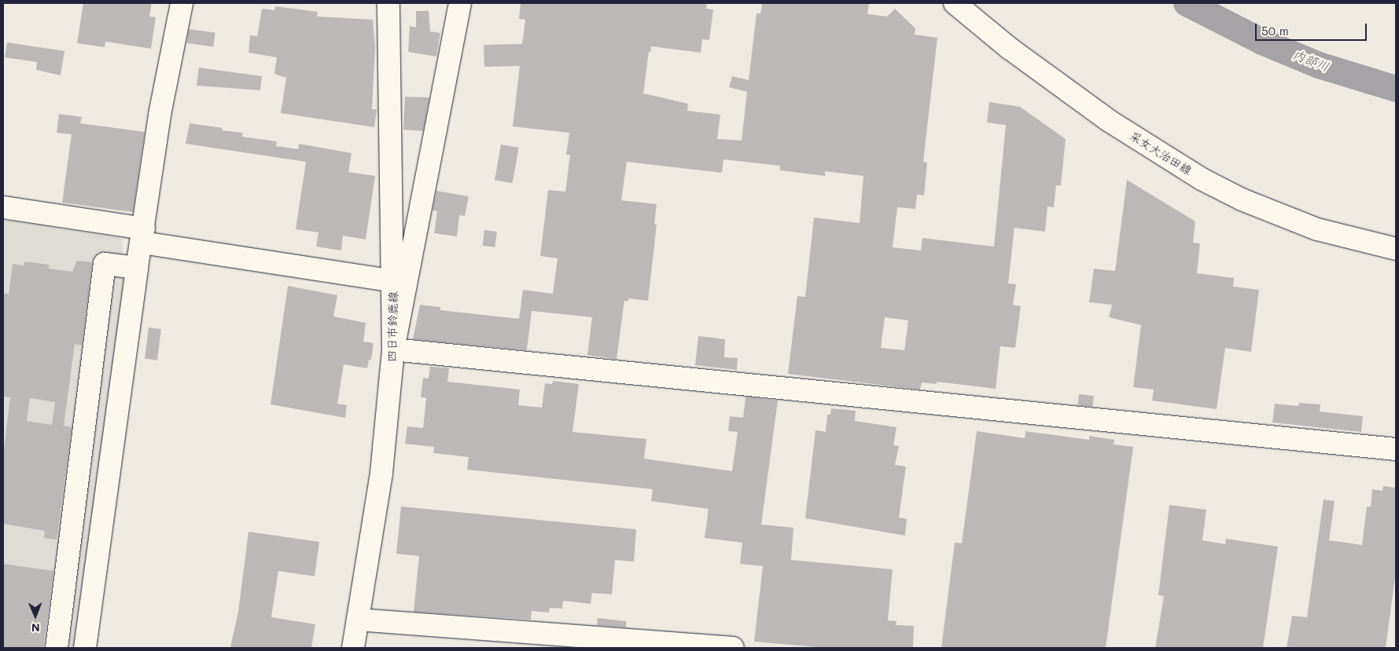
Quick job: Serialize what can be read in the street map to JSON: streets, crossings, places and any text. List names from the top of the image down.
{
  "streets": {
    "street": ["采女大治田線", "四日市鈴鹿線"]
  },
  "water": ["内部川"],
  "scale_bar": "50 m",
  "north": "bottom"
}
